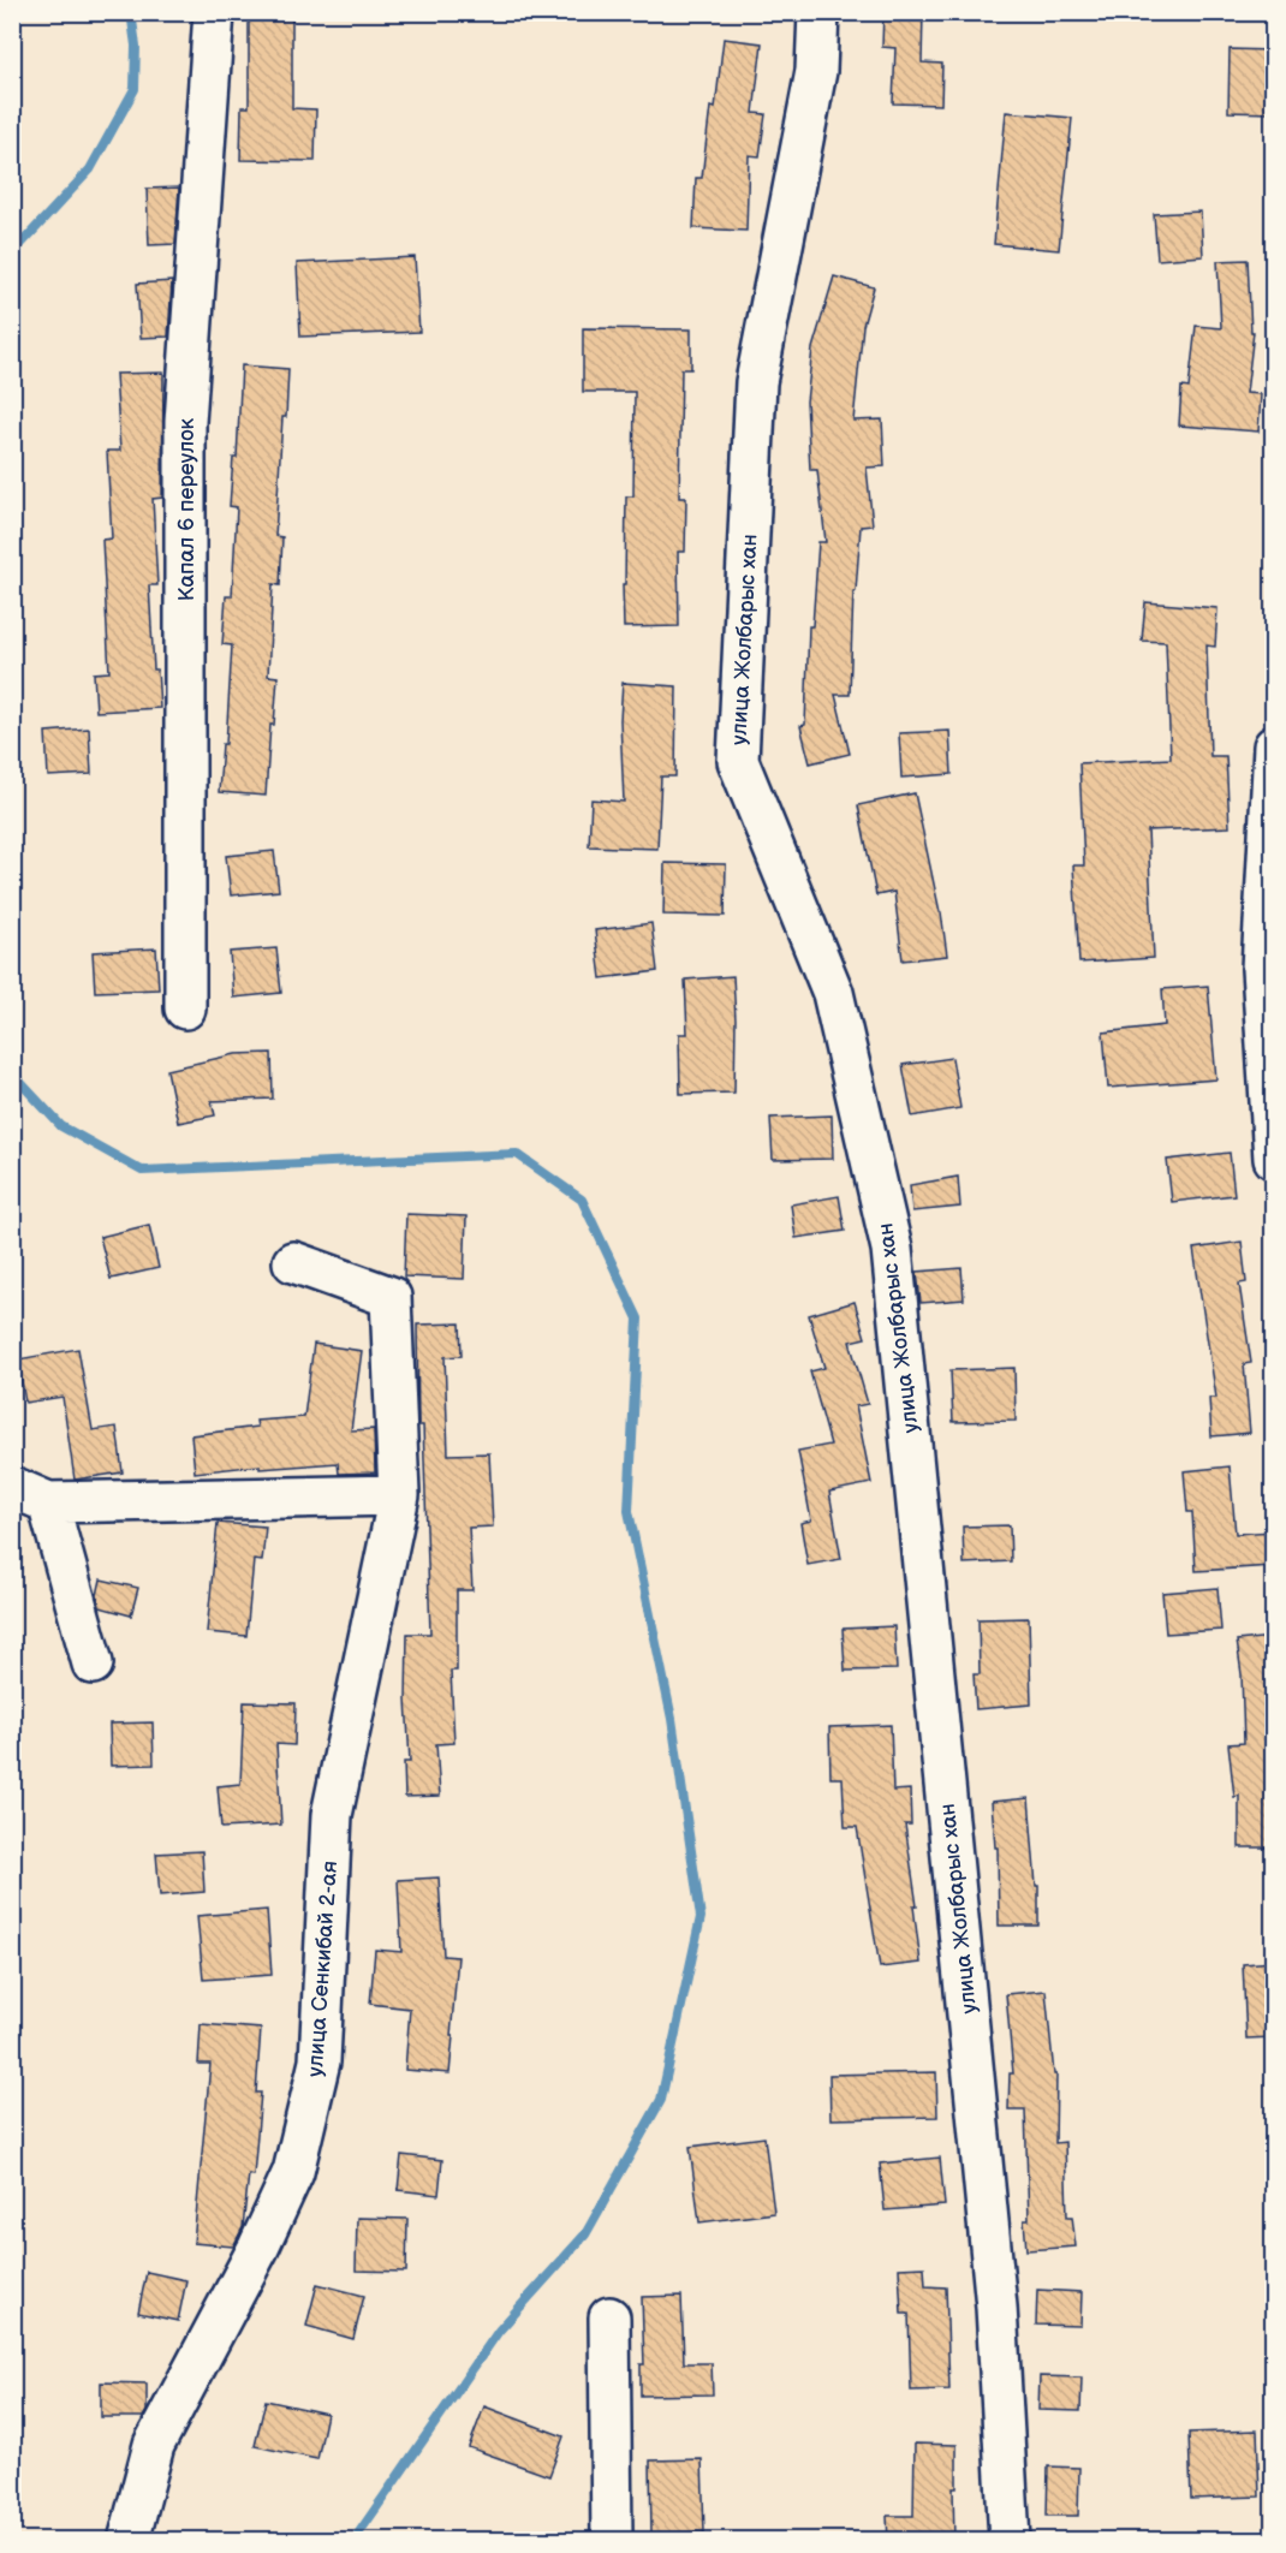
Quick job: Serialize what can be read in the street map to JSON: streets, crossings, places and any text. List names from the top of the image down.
{
  "streets": {
    "street": ["Капал 6 переулок", "улица Жолбарыс хан", "улица Сенкибай 2-ая"]
  }
}
